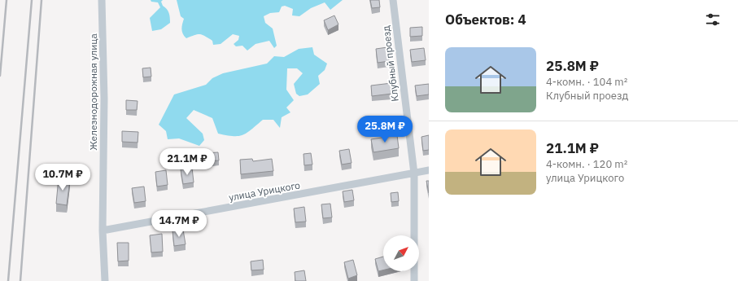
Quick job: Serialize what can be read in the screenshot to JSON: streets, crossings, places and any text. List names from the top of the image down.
{
  "streets": {
    "street": ["Клубный проезд", "Железнодорожная улица", "улица Урицкого"]
  },
  "crossings": [
    ["Клубный проезд", "улица Урицкого"],
    ["Железнодорожная улица", "улица Урицкого"]
  ],
  "north": "top right",
  "page": {
    "heading": "Объектов: 4",
    "list": [
      {
        "name": "25.8M ₽",
        "note": "4-комн. · 104 m² · Клубный проезд"
      },
      {
        "name": "21.1M ₽",
        "note": "4-комн. · 120 m² · улица Урицкого"
      }
    ],
    "price": [
      "25.8M ₽",
      "21.1M ₽",
      "10.7M ₽",
      "14.7M ₽"
    ]
  }
}
